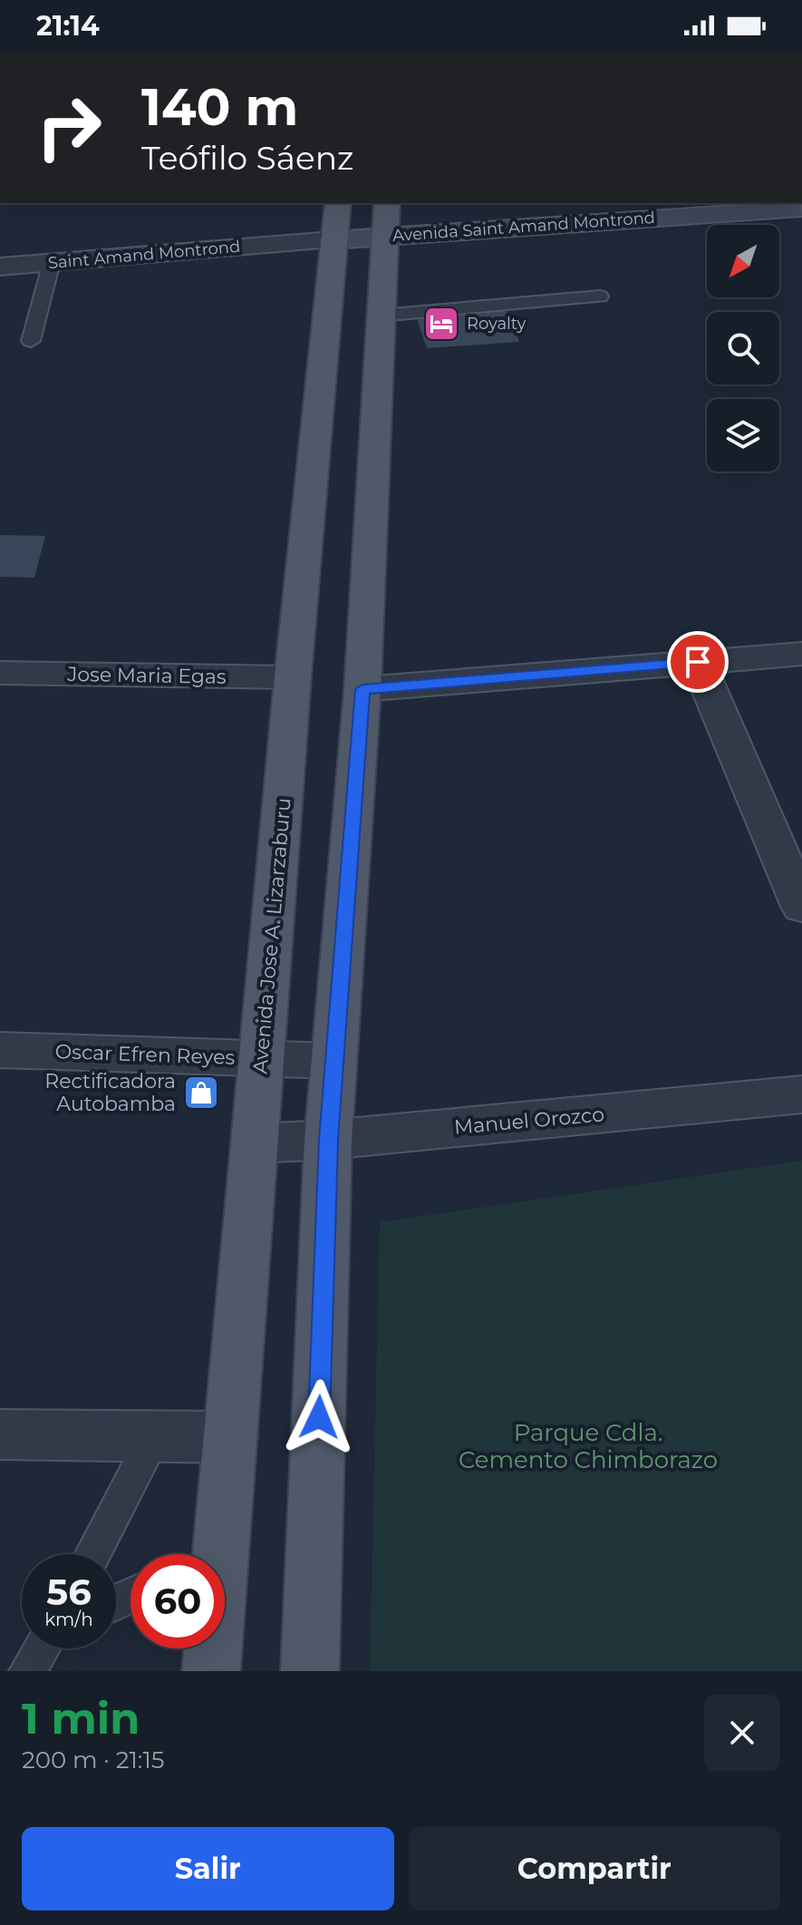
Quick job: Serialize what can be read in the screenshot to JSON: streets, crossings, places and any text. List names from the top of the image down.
{
  "streets": {
    "main road": ["Avenida Jose A. Lizarzaburu"],
    "street": [
      "Avenida Saint Amand Montrond",
      "Saint Amand Montrond",
      "Jose Maria Egas",
      "Oscar Efren Reyes",
      "Manuel Orozco"
    ]
  },
  "crossings": [
    ["Avenida Saint Amand Montrond", "Saint Amand Montrond"],
    ["Avenida Saint Amand Montrond", "Avenida Jose A. Lizarzaburu"],
    ["Saint Amand Montrond", "Avenida Jose A. Lizarzaburu"],
    ["Jose Maria Egas", "Avenida Jose A. Lizarzaburu"],
    ["Avenida Jose A. Lizarzaburu", "Oscar Efren Reyes"],
    ["Avenida Jose A. Lizarzaburu", "Manuel Orozco"]
  ],
  "parks": ["Parque Cdla. Cemento Chimborazo"],
  "places": {
    "hotel": ["Royalty"],
    "shop": ["Rectificadora Autobamba"]
  },
  "north": "bottom left",
  "page": {
    "status": "21:14",
    "turn": ["140 m", "Teófilo Sáenz"],
    "speed": "56 km/h",
    "limit": "60",
    "heading": ["1 min", "200 m · 21:15"],
    "buttons": ["Salir", "Compartir"]
  }
}
